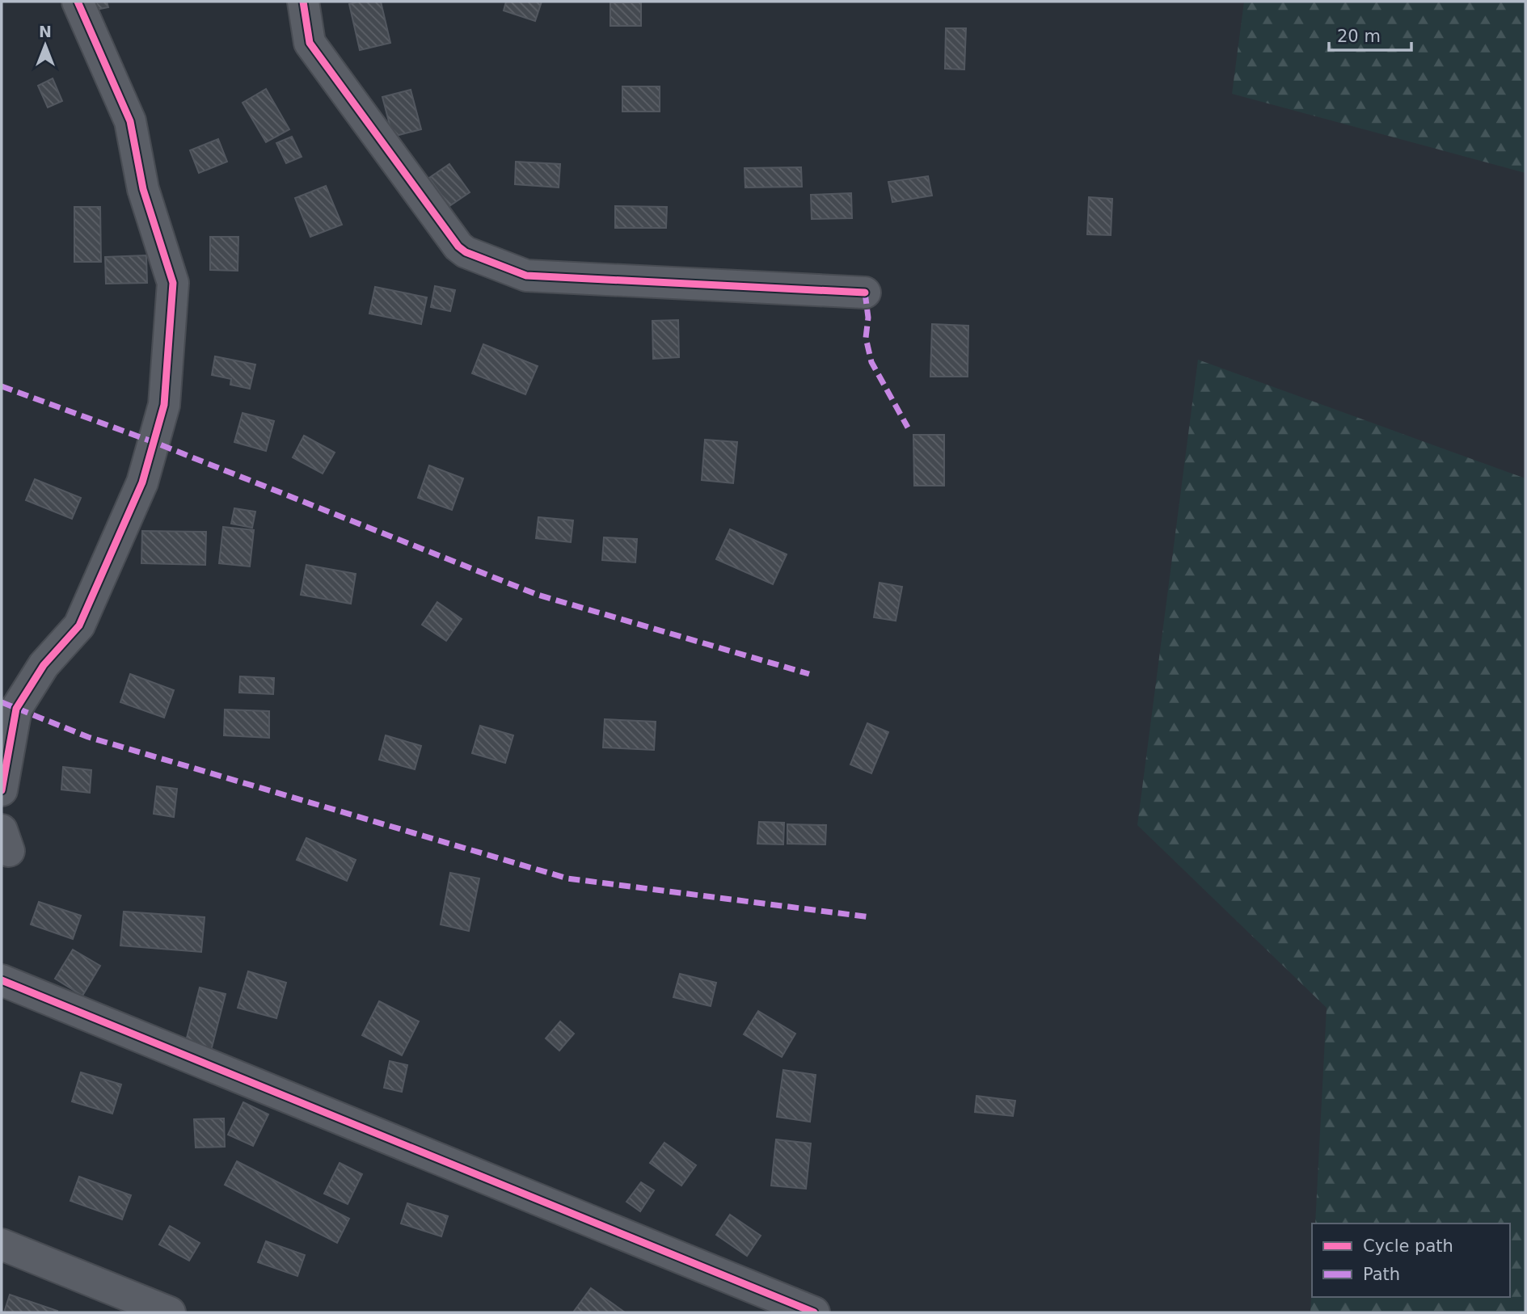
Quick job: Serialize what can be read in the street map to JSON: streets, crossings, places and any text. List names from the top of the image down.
{
  "legend": ["Cycle path", "Path"],
  "scale_bar": "20 m",
  "north": "top"
}
